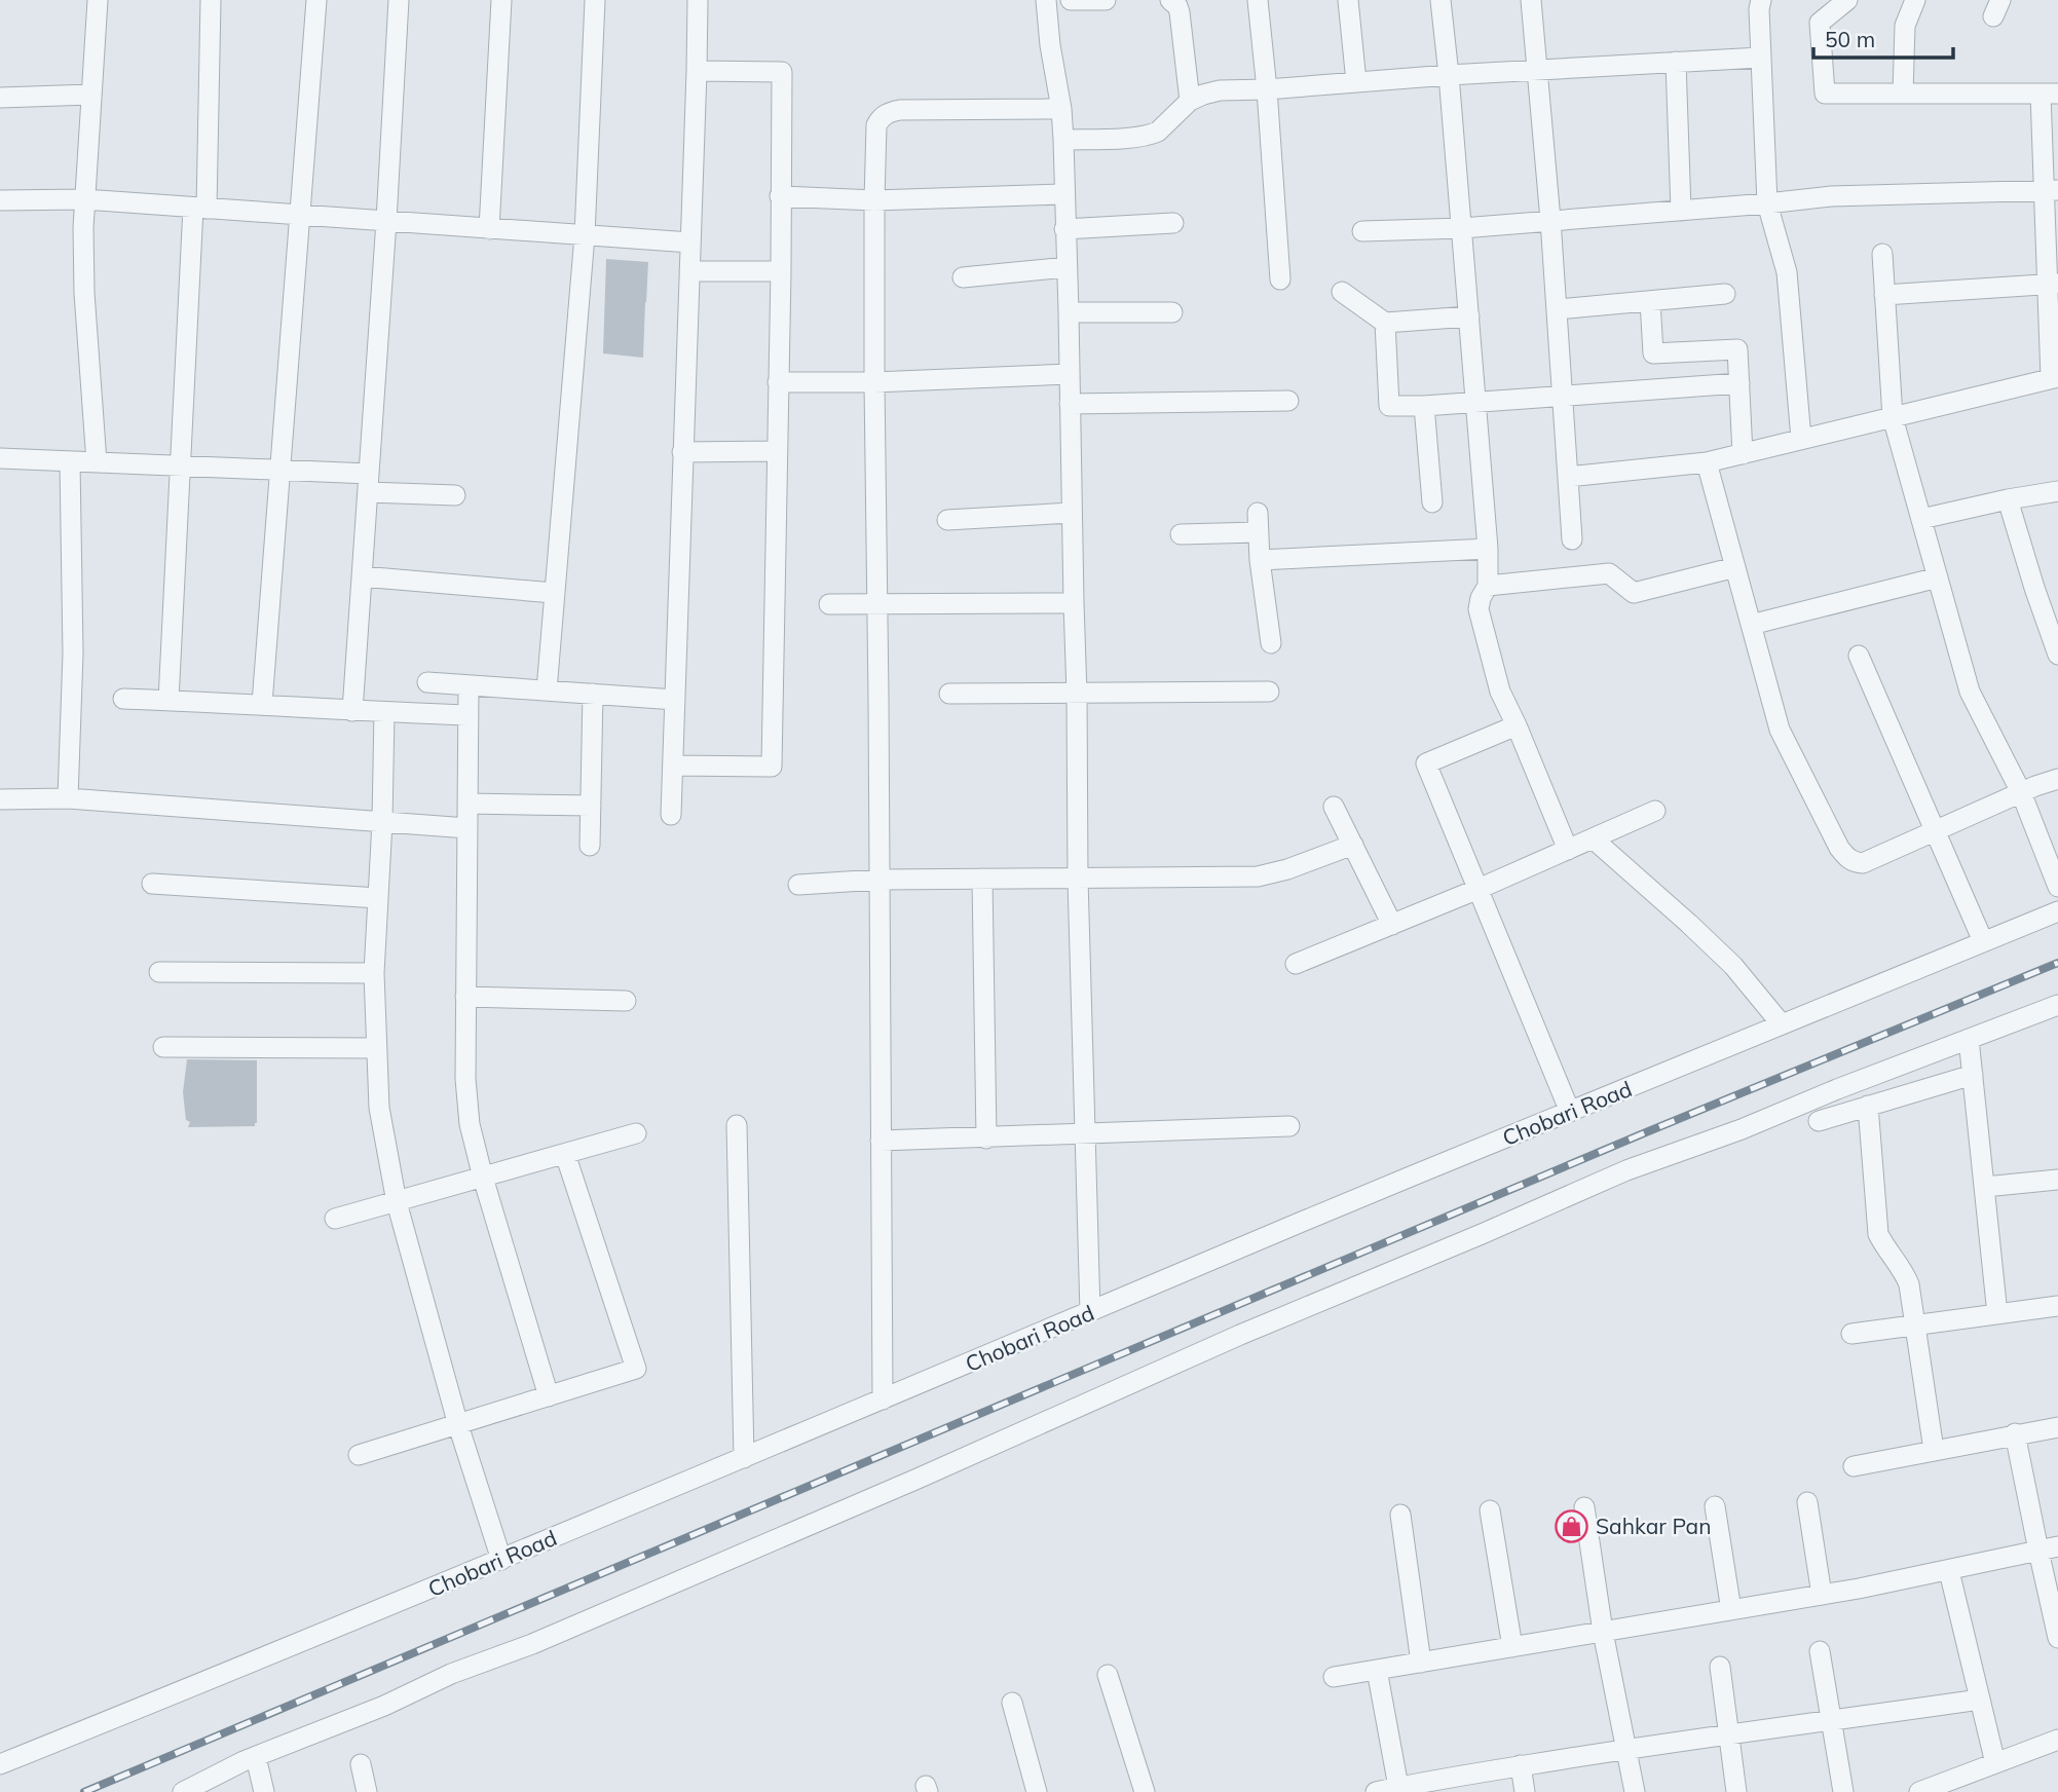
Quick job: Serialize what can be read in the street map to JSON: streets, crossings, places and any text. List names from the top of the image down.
{
  "streets": {
    "street": ["Chobari Road"]
  },
  "places": {
    "shop": ["Sahkar Pan"]
  },
  "scale_bar": "50 m"
}
